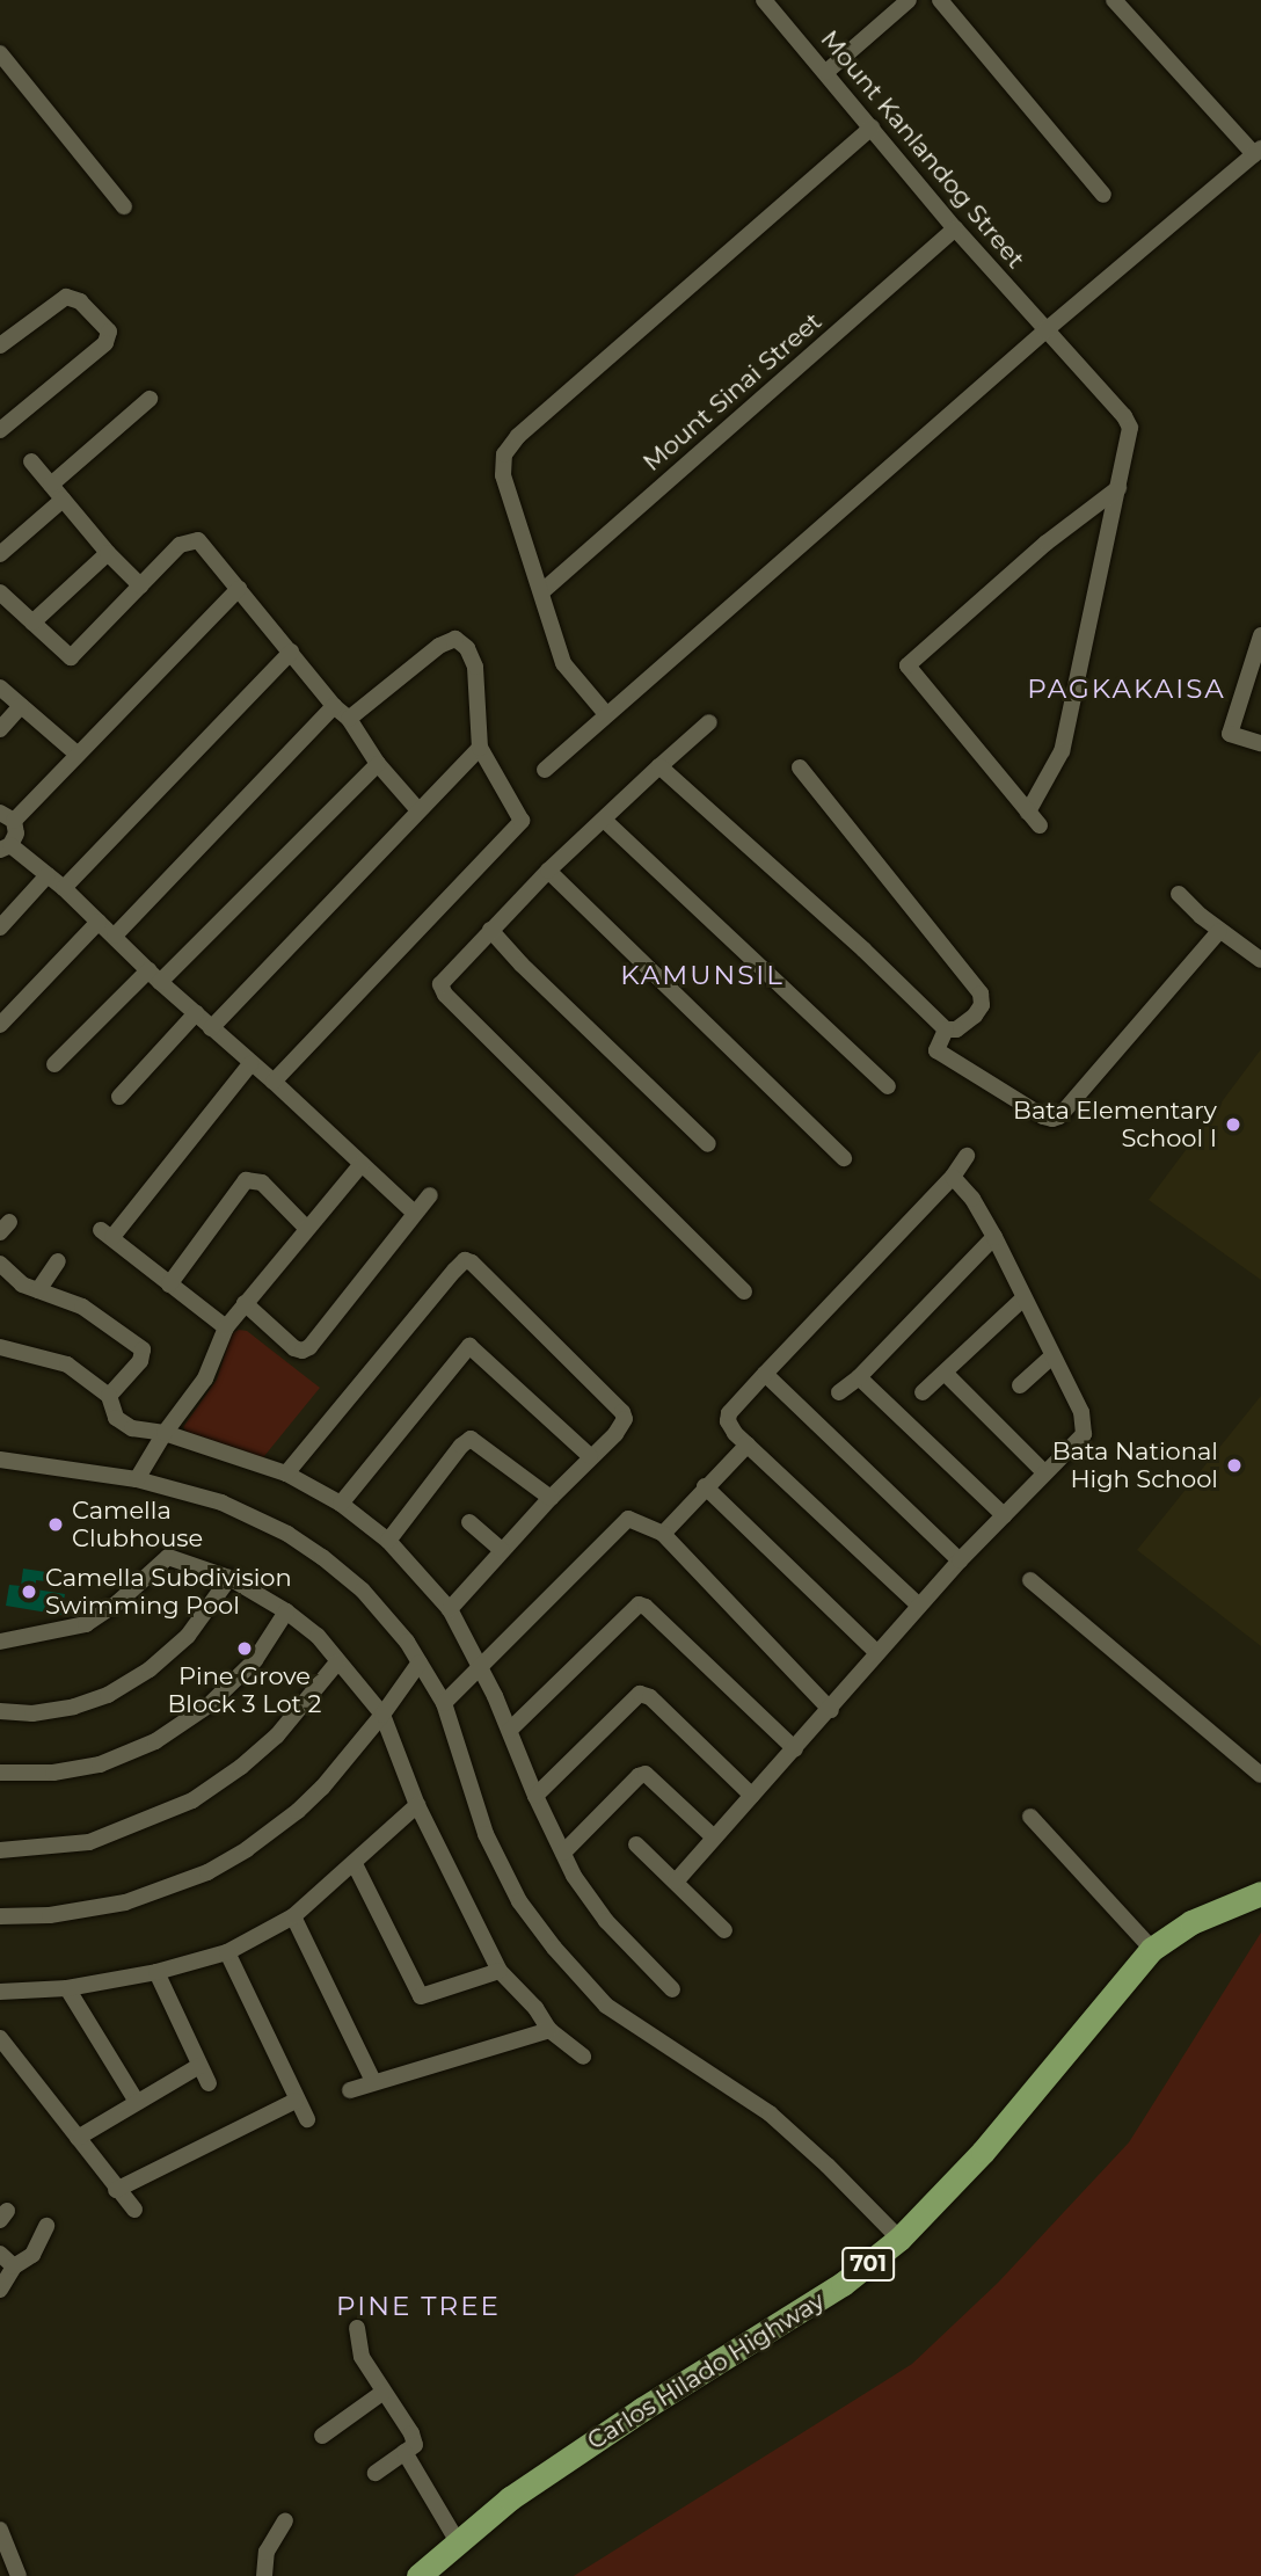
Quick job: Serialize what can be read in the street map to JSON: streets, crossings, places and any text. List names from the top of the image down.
{
  "streets": {
    "main road": ["701", "Carlos Hilado Highway"],
    "street": ["Mount Kanlandog Street", "Mount Sinai Street"]
  },
  "crossings": [
    ["Mount Kanlandog Street", "Mount Sinai Street"]
  ],
  "districts": ["PAGKAKAISA", "KAMUNSIL", "PINE TREE"],
  "places": [
    "Bata Elementary School I",
    "Bata National High School",
    "Camella Clubhouse",
    "Camella Subdivision Swimming Pool",
    "Pine Grove Block 3 Lot 2"
  ]
}
